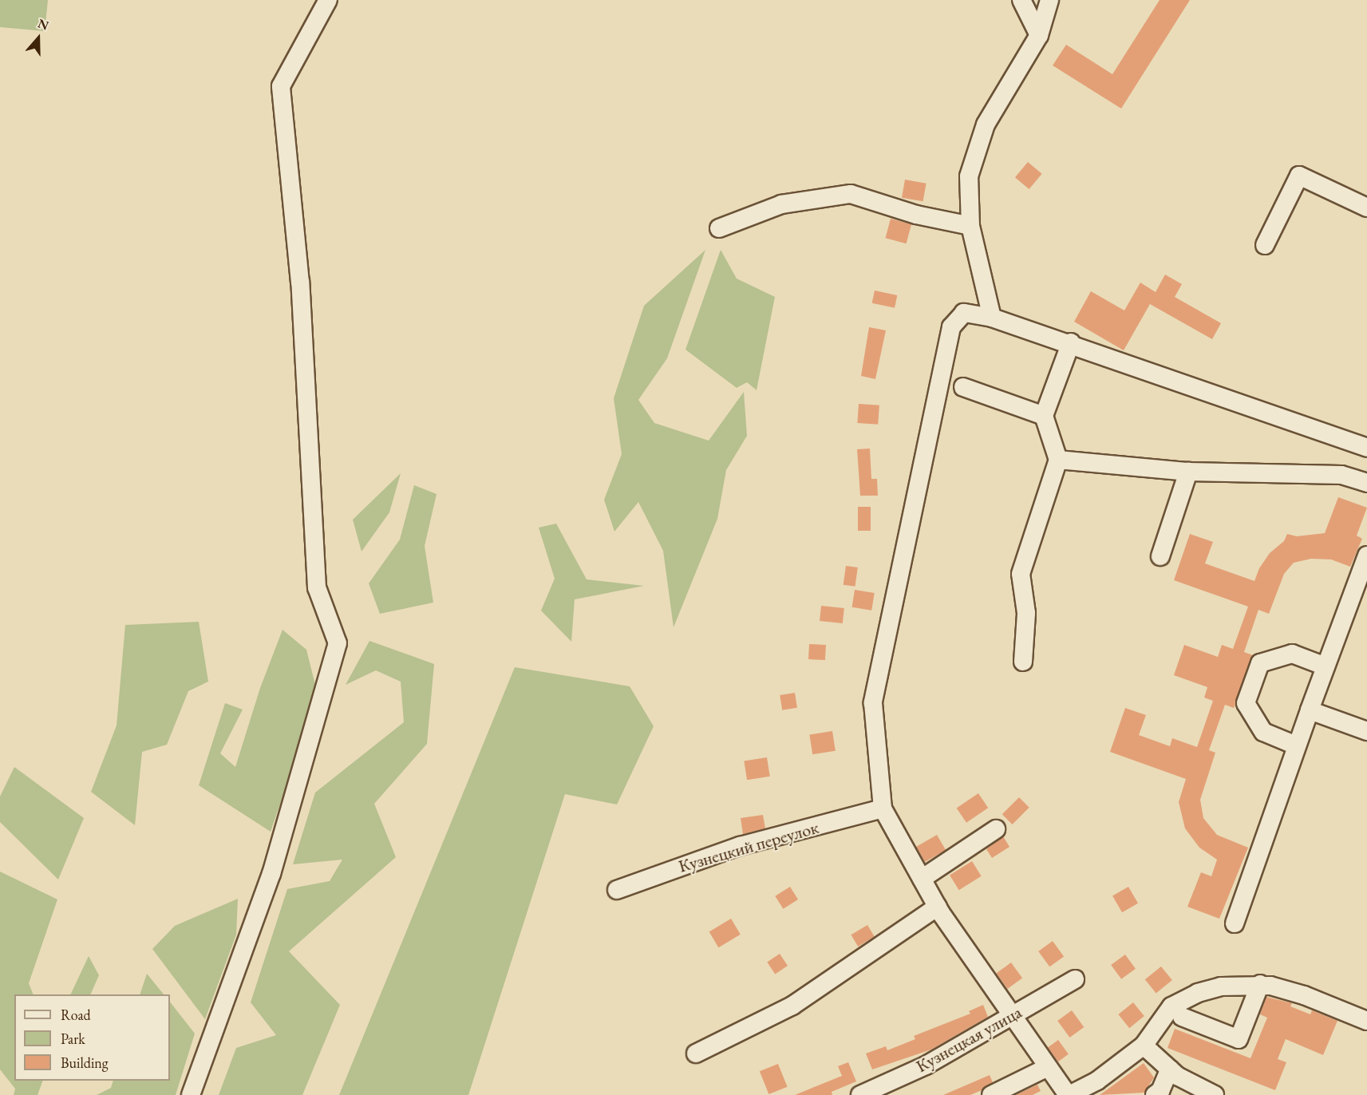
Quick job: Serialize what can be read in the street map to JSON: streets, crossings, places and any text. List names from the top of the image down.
{
  "streets": {
    "street": ["Кузнецкий переулок", "Кузнецкая улица"]
  },
  "legend": ["Road", "Park", "Building"],
  "north": "top"
}
